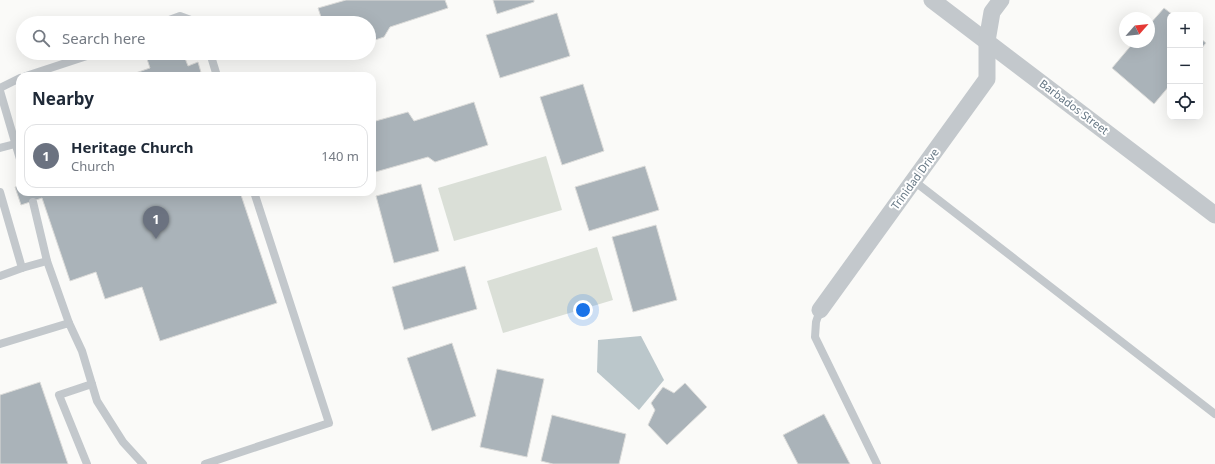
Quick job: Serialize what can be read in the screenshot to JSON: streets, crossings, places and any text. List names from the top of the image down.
{
  "streets": {
    "street": ["Barbados Street", "Trinidad Drive"]
  },
  "crossings": [
    ["Barbados Street", "Trinidad Drive"]
  ],
  "north": "top right",
  "page": {
    "map_buttons": ["+", "−"],
    "search": "Search here",
    "heading": "Nearby",
    "list": [
      {
        "mark": "1",
        "name": "Heritage Church",
        "note": "Church",
        "value": "140 m"
      }
    ],
    "pins": "1"
  }
}
